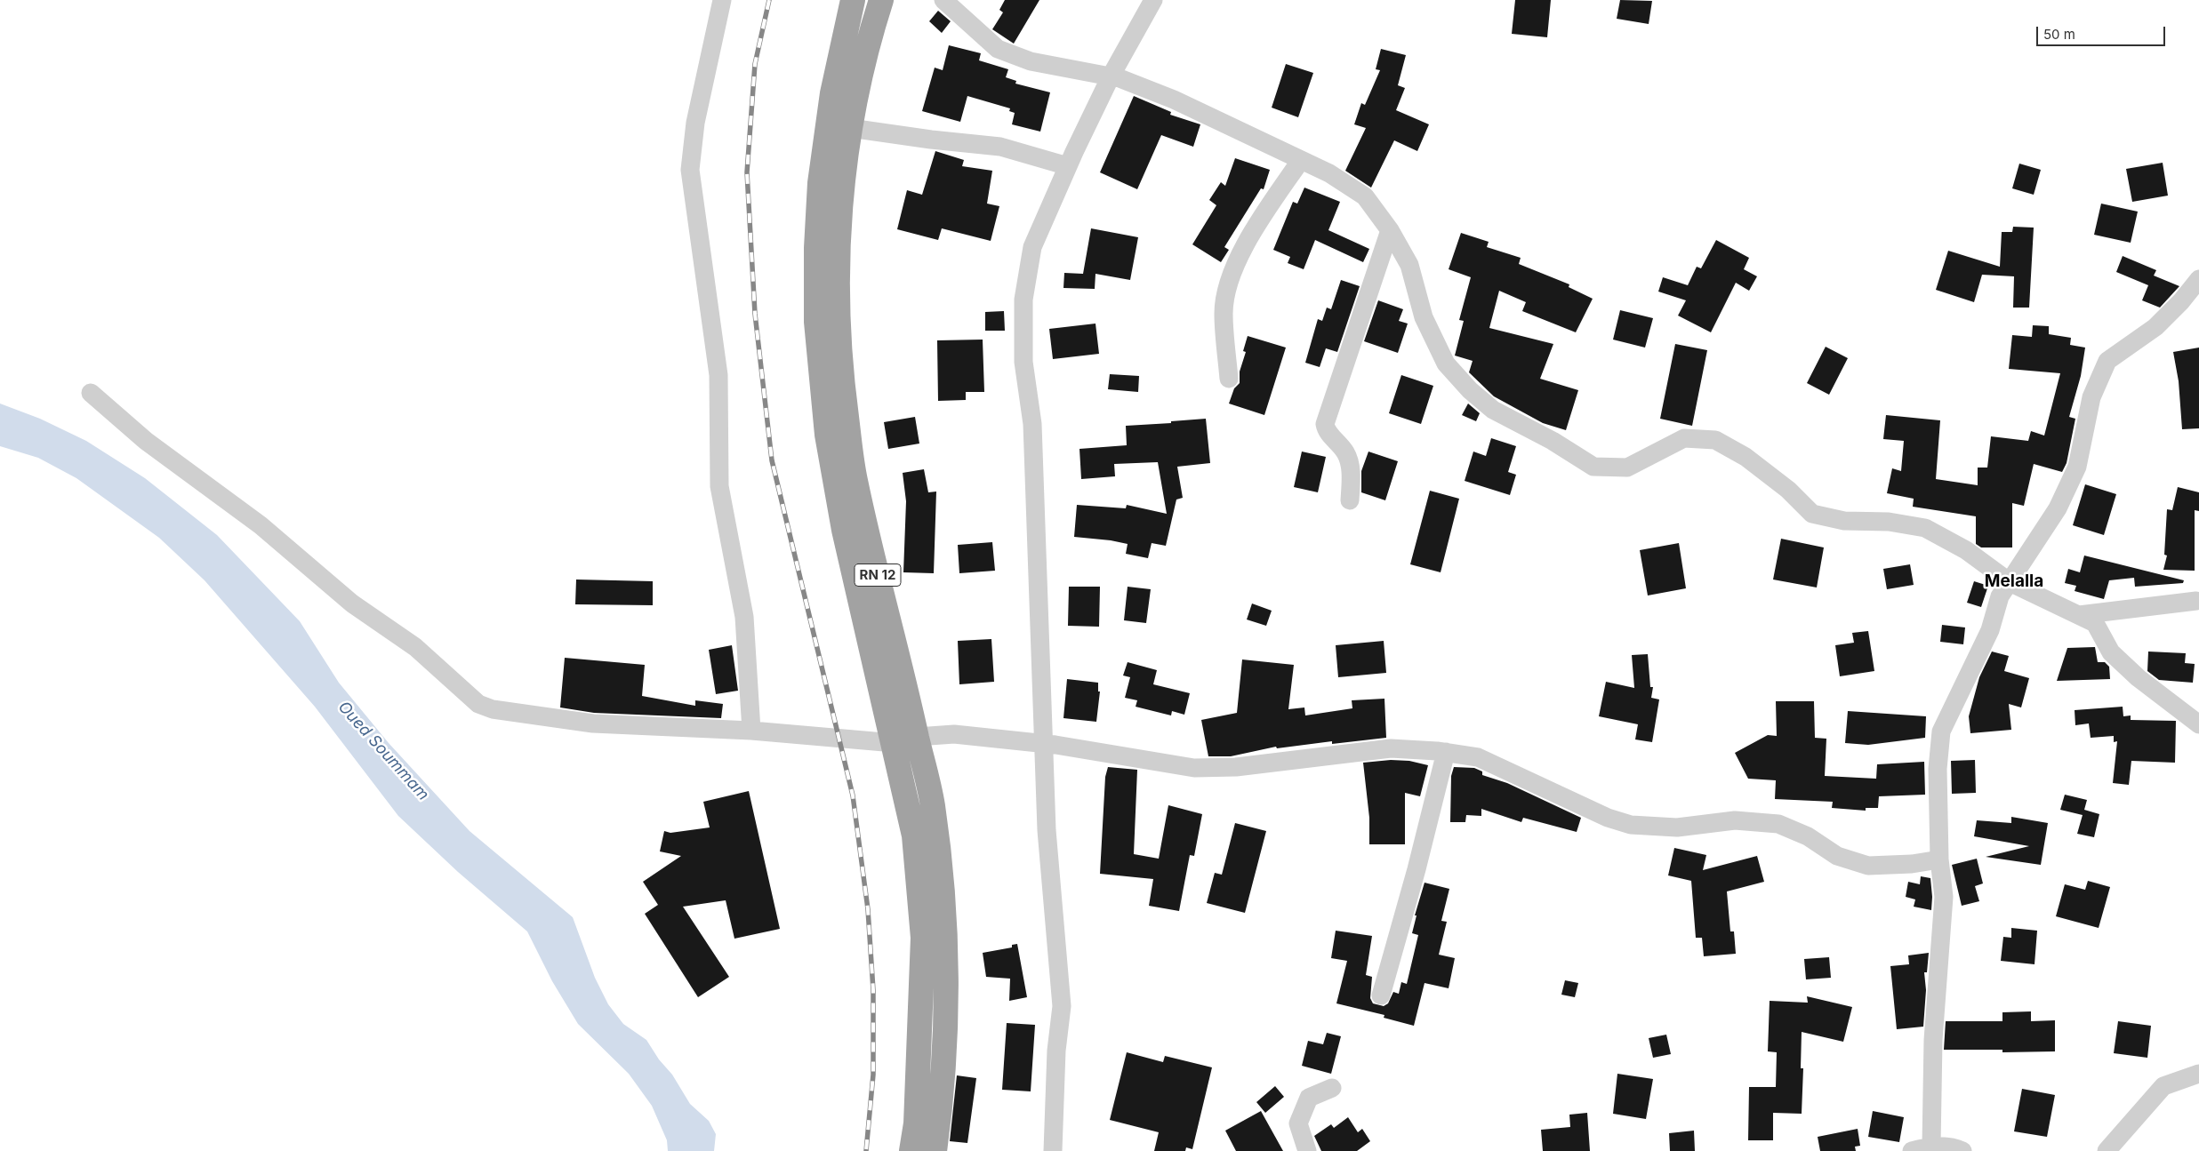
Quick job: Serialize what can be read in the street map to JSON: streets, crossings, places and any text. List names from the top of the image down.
{
  "streets": {
    "highway": ["RN 12"]
  },
  "districts": ["Melalla"],
  "water": ["Oued Soummam"],
  "scale_bar": "50 m"
}
